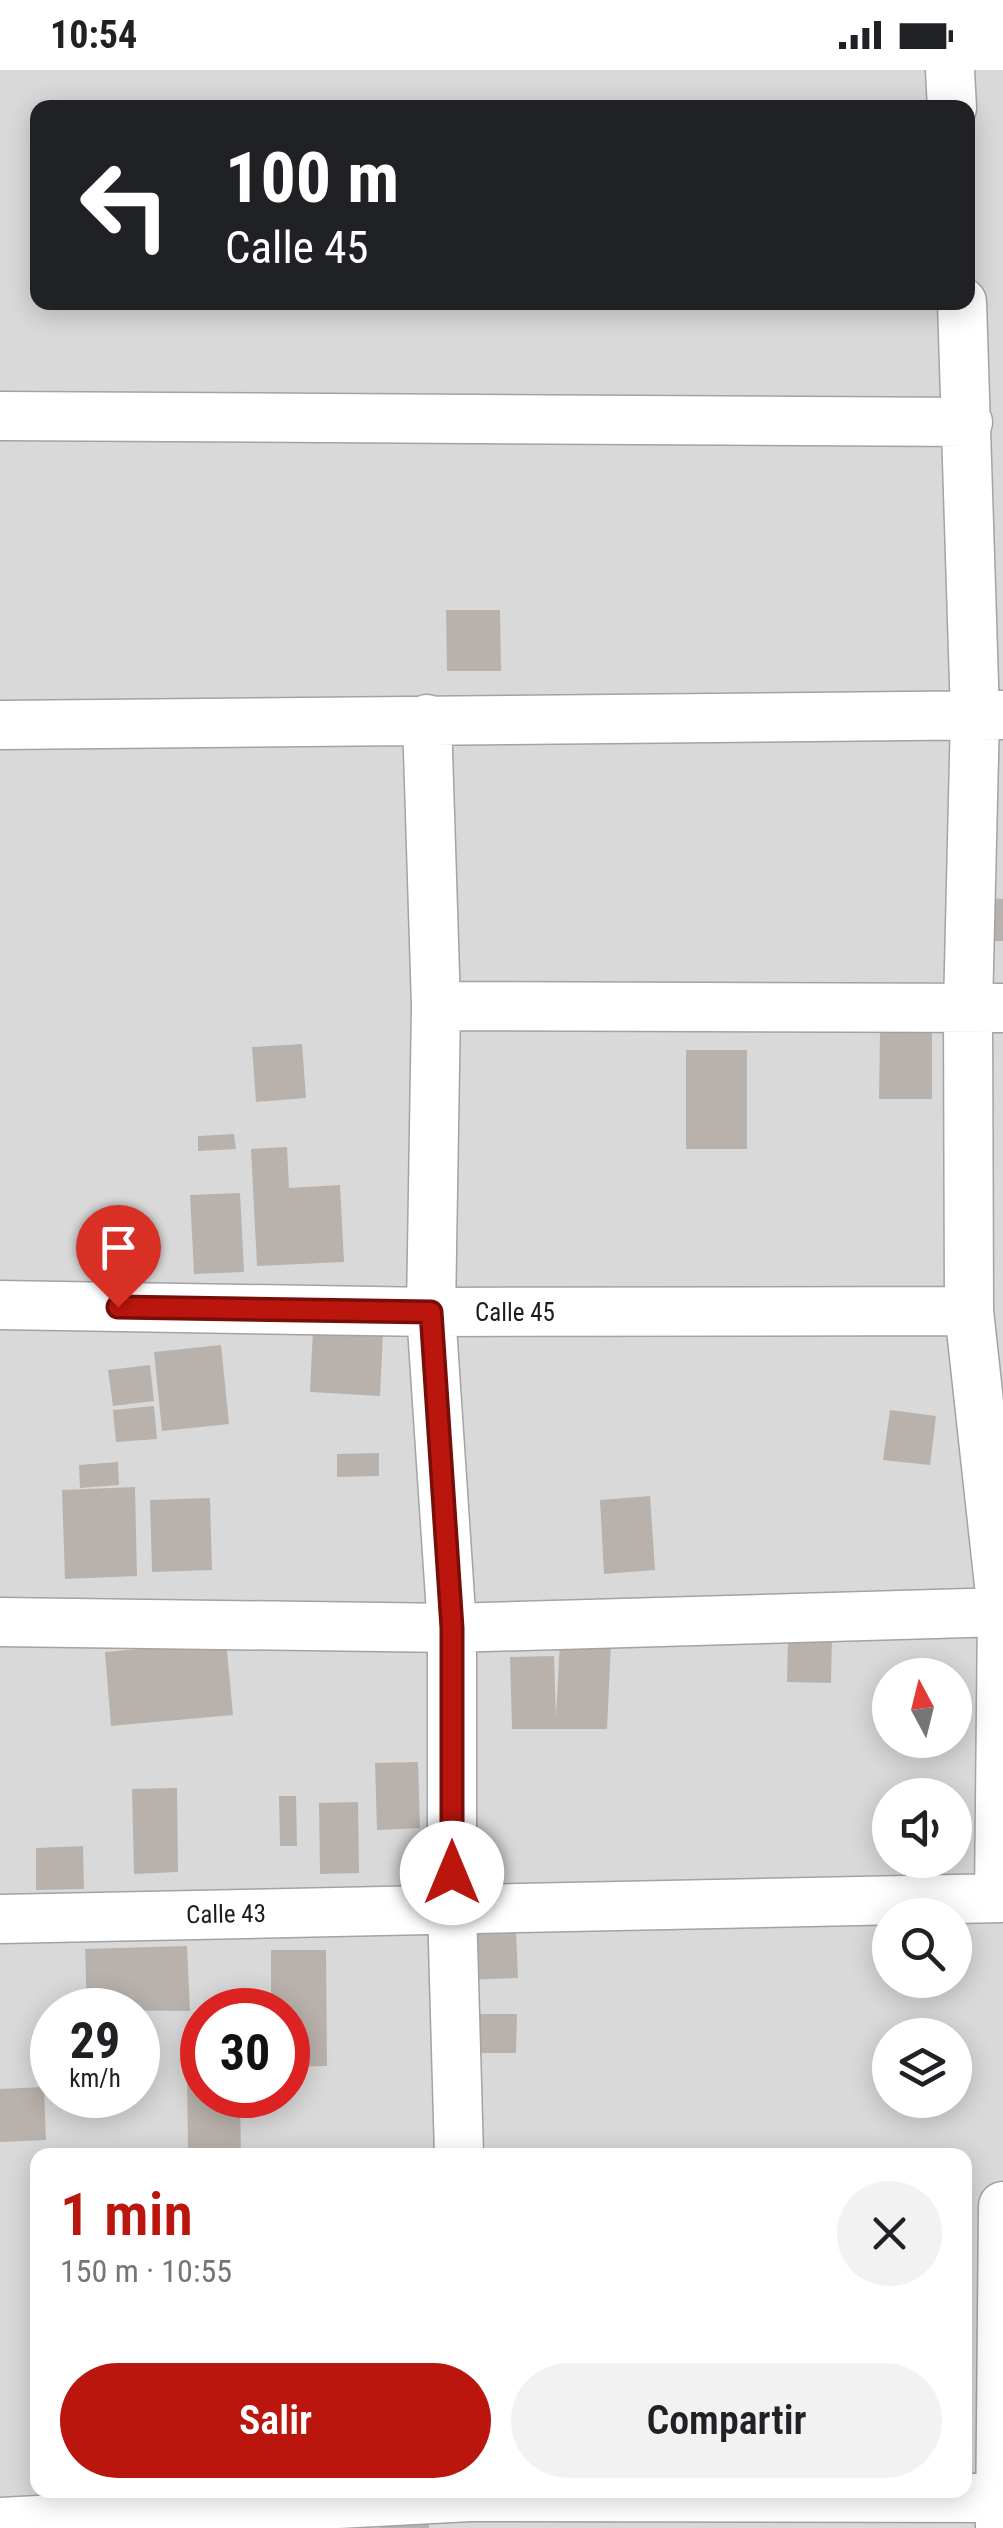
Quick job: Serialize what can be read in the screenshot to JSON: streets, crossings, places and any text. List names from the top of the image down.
{
  "streets": {
    "street": ["Calle 45", "Calle 43"]
  },
  "north": "top",
  "page": {
    "status": "10:54",
    "turn": ["100 m", "Calle 45"],
    "speed": "29 km/h",
    "limit": "30",
    "heading": ["1 min", "150 m · 10:55"],
    "buttons": ["Salir", "Compartir"]
  }
}
